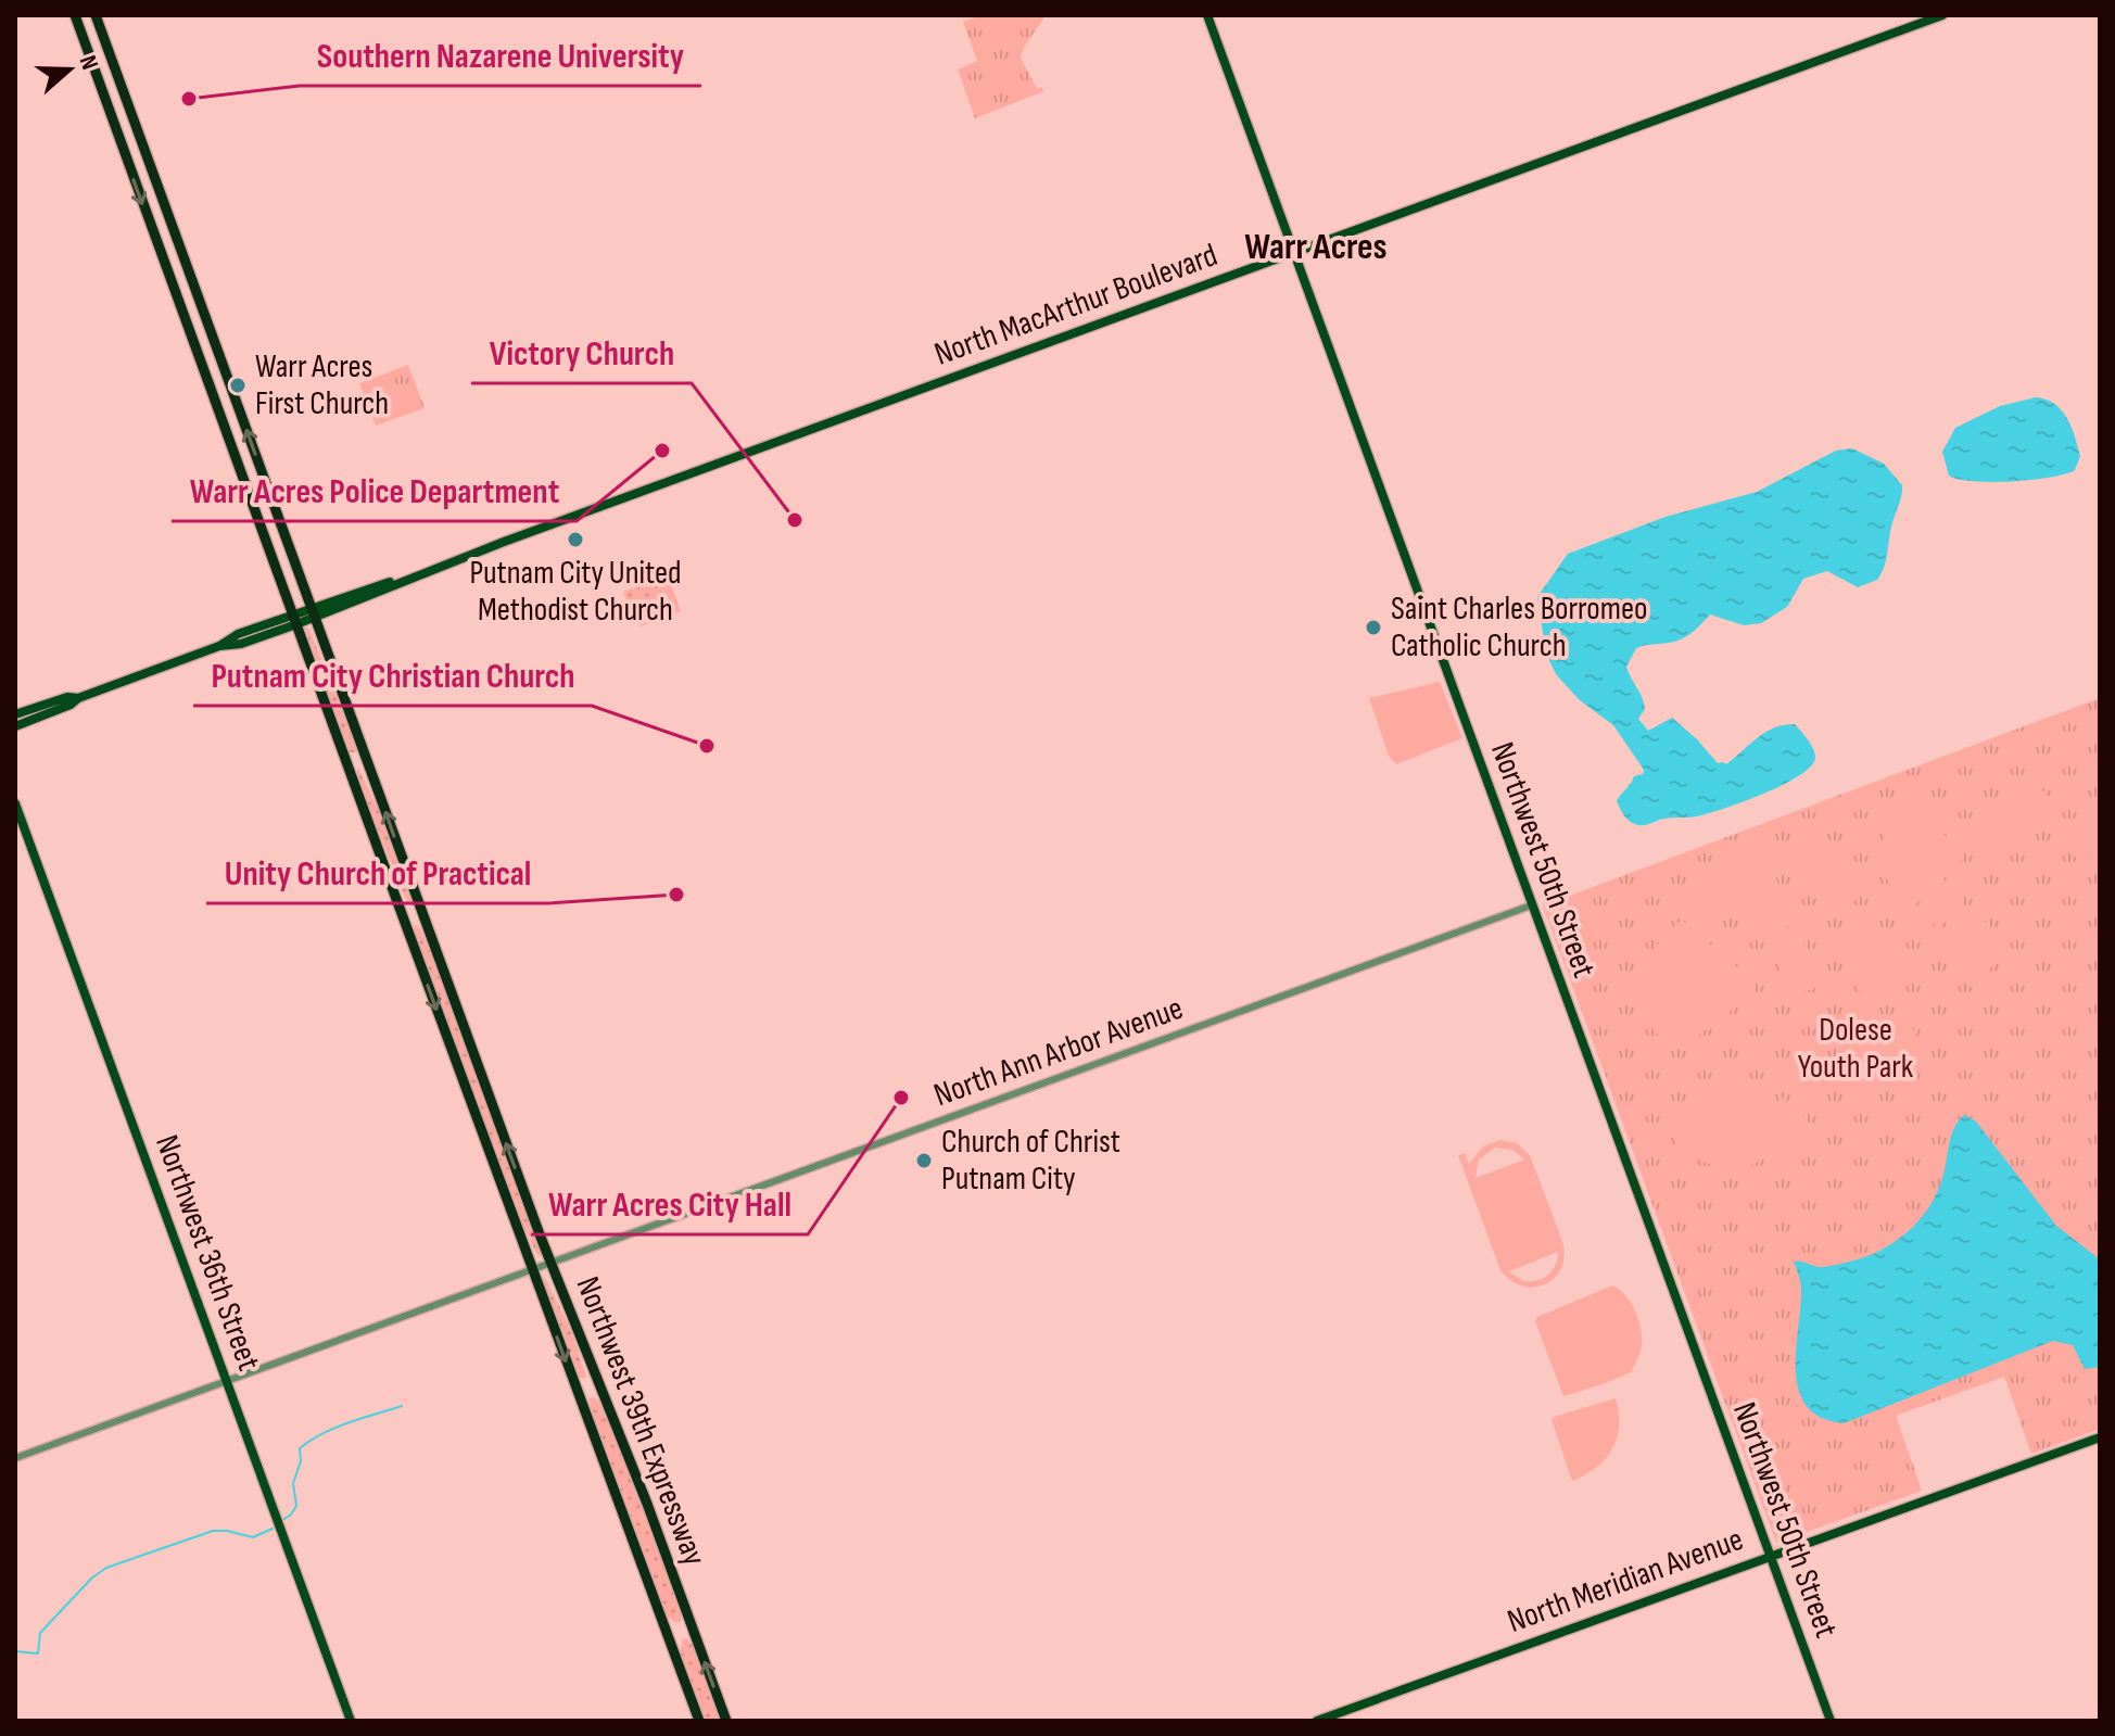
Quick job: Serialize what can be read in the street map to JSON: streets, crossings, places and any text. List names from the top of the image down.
{
  "streets": {
    "highway": ["Northwest 39th Expressway"],
    "main road": [
      "North MacArthur Boulevard",
      "Northwest 50th Street",
      "Northwest 36th Street",
      "North Meridian Avenue"
    ],
    "street": ["North Ann Arbor Avenue"]
  },
  "crossings": [
    ["North MacArthur Boulevard", "Northwest 50th Street"],
    ["North MacArthur Boulevard", "Northwest 39th Expressway"],
    ["Northwest 50th Street", "North Ann Arbor Avenue"],
    ["Northwest 50th Street", "North Meridian Avenue"],
    ["North Ann Arbor Avenue", "Northwest 36th Street"],
    ["North Ann Arbor Avenue", "Northwest 39th Expressway"]
  ],
  "districts": ["Warr Acres"],
  "parks": ["Dolese Youth Park"],
  "places": [
    "Southern Nazarene University",
    "Warr Acres First Church",
    "Warr Acres Police Department",
    "Victory Church",
    "Putnam City United Methodist Church",
    "Saint Charles Borromeo Catholic Church",
    "Putnam City Christian Church",
    "Unity Church of Practical",
    "Warr Acres City Hall",
    "Church of Christ Putnam City"
  ],
  "north": "right"
}
